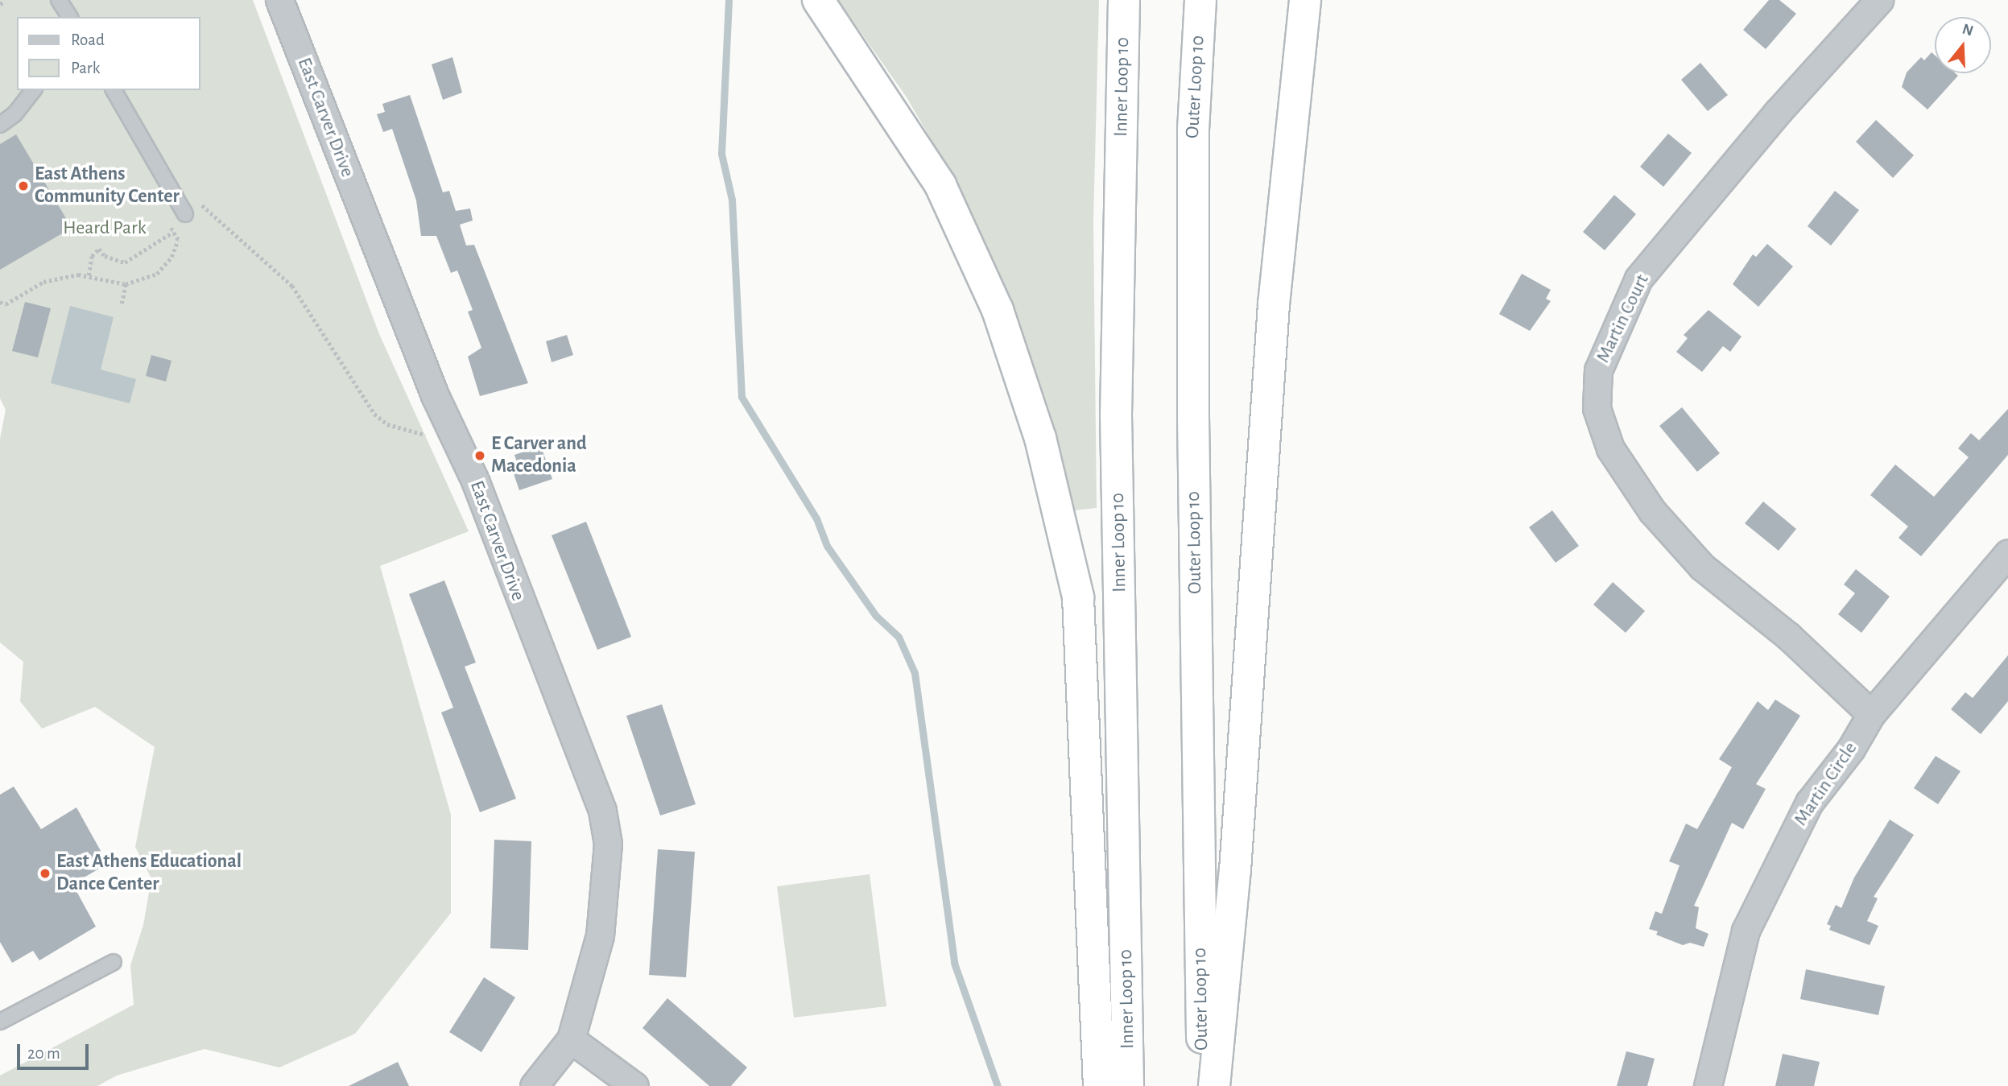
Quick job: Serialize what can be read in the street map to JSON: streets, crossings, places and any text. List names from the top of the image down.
{
  "streets": {
    "highway": ["Inner Loop 10", "Outer Loop 10"],
    "street": ["East Carver Drive", "Martin Court", "Martin Circle"]
  },
  "crossings": [
    ["Martin Court", "Martin Circle"]
  ],
  "parks": ["Heard Park"],
  "places": ["East Athens Community Center", "E Carver and Macedonia", "East Athens Educational Dance Center"],
  "legend": ["Road", "Park"],
  "scale_bar": "20 m",
  "north": "top"
}
